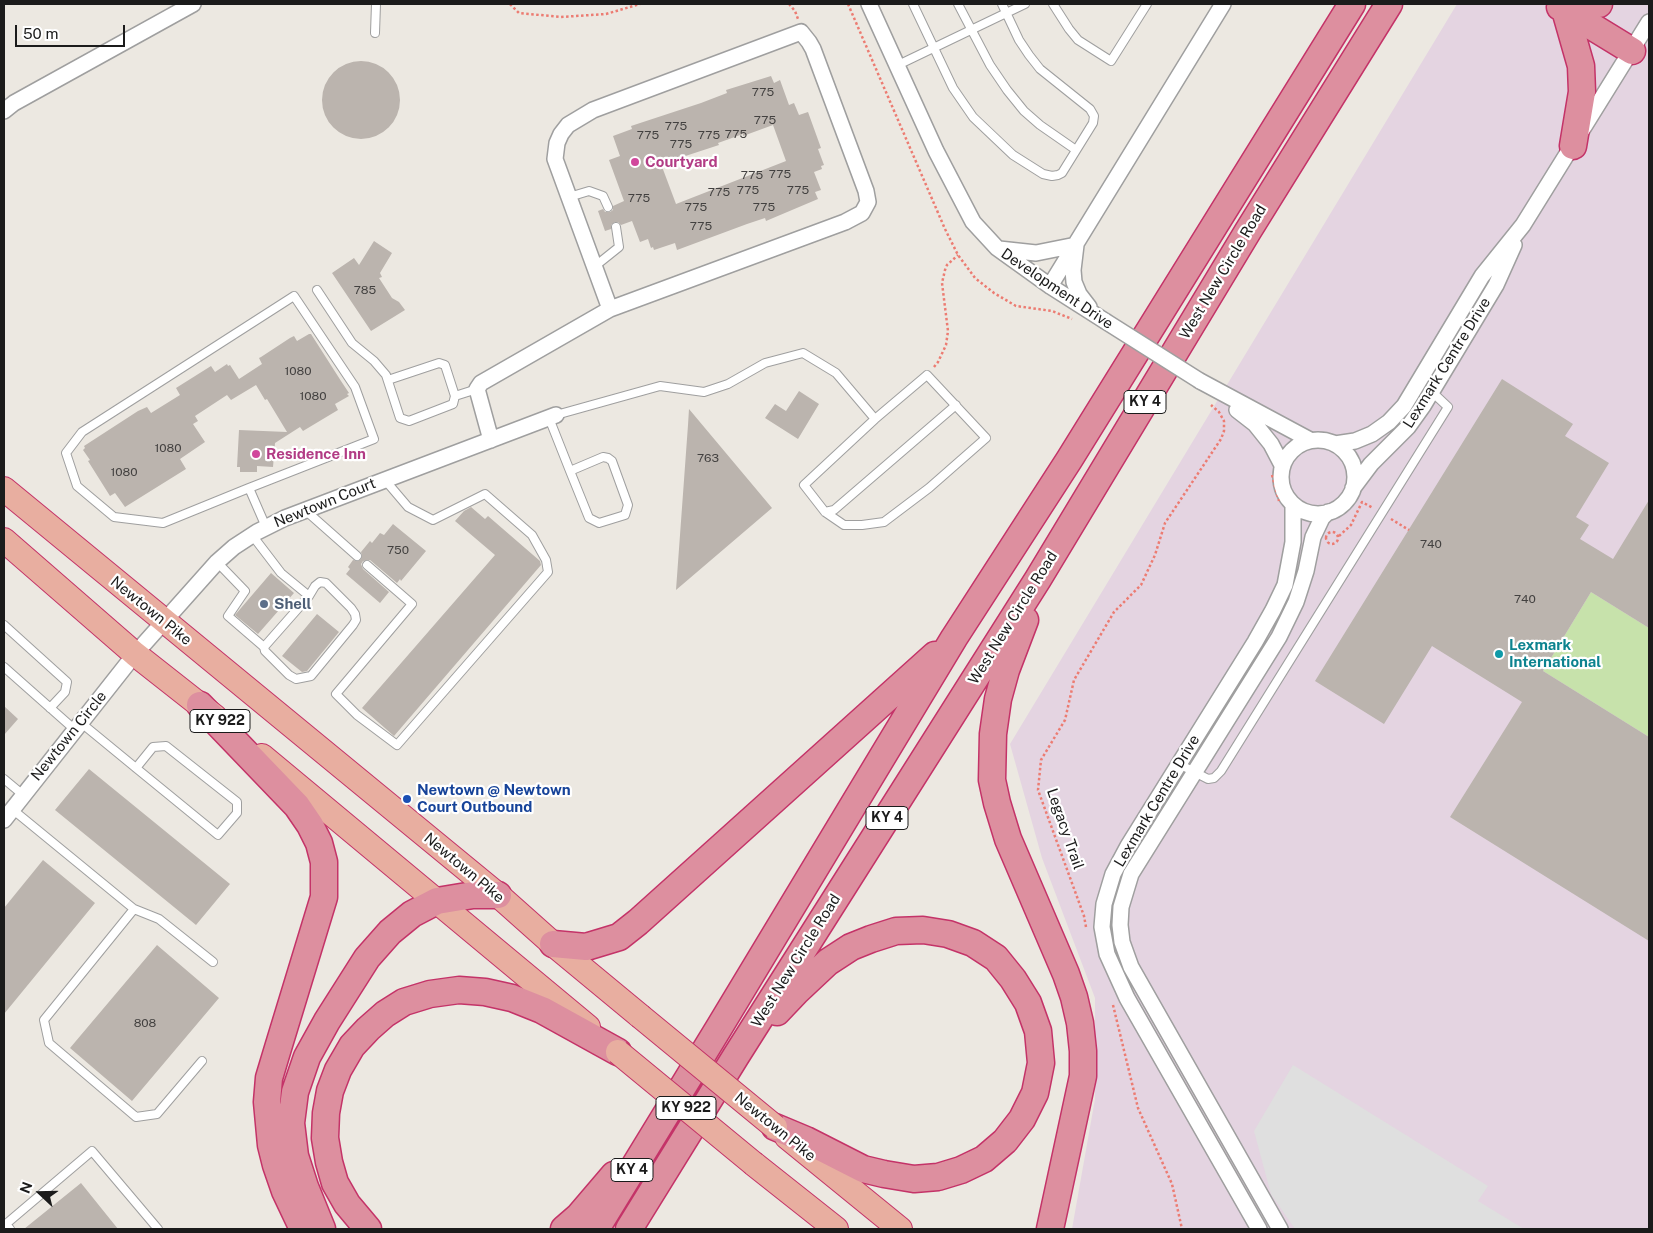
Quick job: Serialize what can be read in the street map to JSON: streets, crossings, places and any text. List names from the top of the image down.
{
  "streets": {
    "highway": [
      "West New Circle Road",
      "KY 4",
      "Newtown Pike",
      "KY 922"
    ],
    "street": [
      "Development Drive",
      "Lexmark Centre Drive",
      "Newtown Court",
      "Newtown Circle"
    ],
    "path": ["Legacy Trail"]
  },
  "crossings": [
    ["Development Drive", "Lexmark Centre Drive"],
    ["Newtown Court", "Newtown Pike"],
    ["Newtown Court", "KY 922"],
    ["Newtown Court", "Newtown Circle"],
    ["KY 922", "Newtown Circle"]
  ],
  "places": [
    "Courtyard",
    "Residence Inn",
    "Shell",
    "Lexmark International",
    "Newtown @ Newtown Court Outbound"
  ],
  "house_numbers": [
    "775",
    "775",
    "775",
    "775",
    "775",
    "775",
    "775",
    "775",
    "775",
    "775",
    "775",
    "775",
    "775",
    "775",
    "775",
    "775",
    "785",
    "1080",
    "1080",
    "1080",
    "763",
    "1080",
    "740",
    "750",
    "740",
    "808"
  ],
  "scale_bar": "50 m",
  "north": "left"
}
